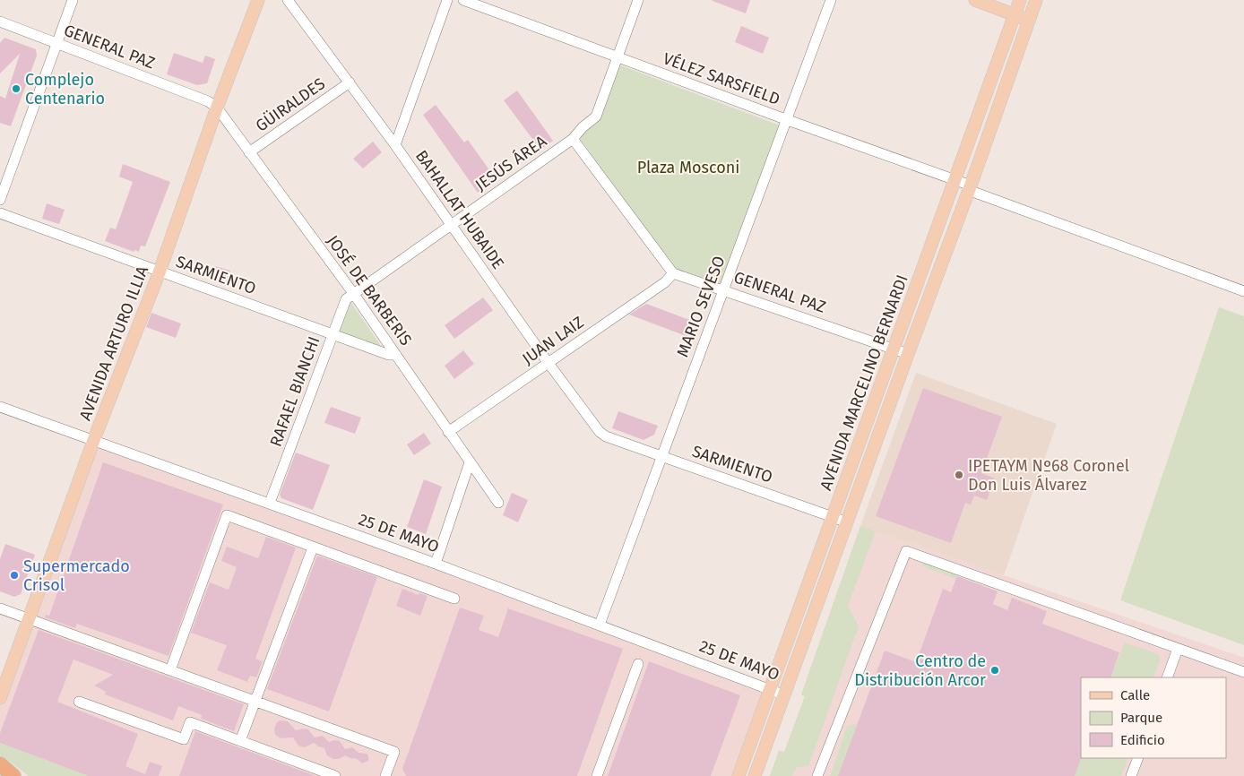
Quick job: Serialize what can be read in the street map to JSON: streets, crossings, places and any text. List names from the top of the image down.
{
  "streets": {
    "main road": ["AVENIDA ARTURO ILLIA", "AVENIDA MARCELINO BERNARDI"],
    "street": [
      "GENERAL PAZ",
      "VÉLEZ SARSFIELD",
      "GÜIRALDES",
      "JESÚS ÁREA",
      "BAHALLAT HUBAIDE",
      "SARMIENTO",
      "JOSÉ DE BARBERIS",
      "MARIO SEVESO",
      "JUAN LAIZ",
      "RAFAEL BIANCHI",
      "25 DE MAYO"
    ]
  },
  "crossings": [
    ["GENERAL PAZ", "JOSÉ DE BARBERIS"],
    ["GENERAL PAZ", "MARIO SEVESO"],
    ["GENERAL PAZ", "JUAN LAIZ"],
    ["GENERAL PAZ", "AVENIDA ARTURO ILLIA"],
    ["GENERAL PAZ", "AVENIDA MARCELINO BERNARDI"],
    ["VÉLEZ SARSFIELD", "JESÚS ÁREA"],
    ["VÉLEZ SARSFIELD", "MARIO SEVESO"],
    ["VÉLEZ SARSFIELD", "AVENIDA MARCELINO BERNARDI"],
    ["GÜIRALDES", "BAHALLAT HUBAIDE"],
    ["GÜIRALDES", "JOSÉ DE BARBERIS"],
    ["JESÚS ÁREA", "BAHALLAT HUBAIDE"],
    ["JESÚS ÁREA", "JOSÉ DE BARBERIS"],
    ["JESÚS ÁREA", "RAFAEL BIANCHI"],
    ["BAHALLAT HUBAIDE", "SARMIENTO"],
    ["BAHALLAT HUBAIDE", "JUAN LAIZ"],
    ["SARMIENTO", "JOSÉ DE BARBERIS"],
    ["SARMIENTO", "MARIO SEVESO"],
    ["SARMIENTO", "AVENIDA ARTURO ILLIA"],
    ["SARMIENTO", "AVENIDA MARCELINO BERNARDI"],
    ["SARMIENTO", "RAFAEL BIANCHI"],
    ["JOSÉ DE BARBERIS", "JUAN LAIZ"],
    ["JOSÉ DE BARBERIS", "AVENIDA ARTURO ILLIA"],
    ["JOSÉ DE BARBERIS", "RAFAEL BIANCHI"],
    ["MARIO SEVESO", "25 DE MAYO"],
    ["AVENIDA ARTURO ILLIA", "25 DE MAYO"],
    ["AVENIDA MARCELINO BERNARDI", "25 DE MAYO"],
    ["RAFAEL BIANCHI", "25 DE MAYO"]
  ],
  "parks": ["Plaza Mosconi"],
  "places": [
    "Complejo Centenario",
    "IPETAYM Nº68 Coronel Don Luis Álvarez",
    "Supermercado Crisol",
    "Centro de Distribución Arcor"
  ],
  "legend": ["Calle", "Parque", "Edificio"]
}
